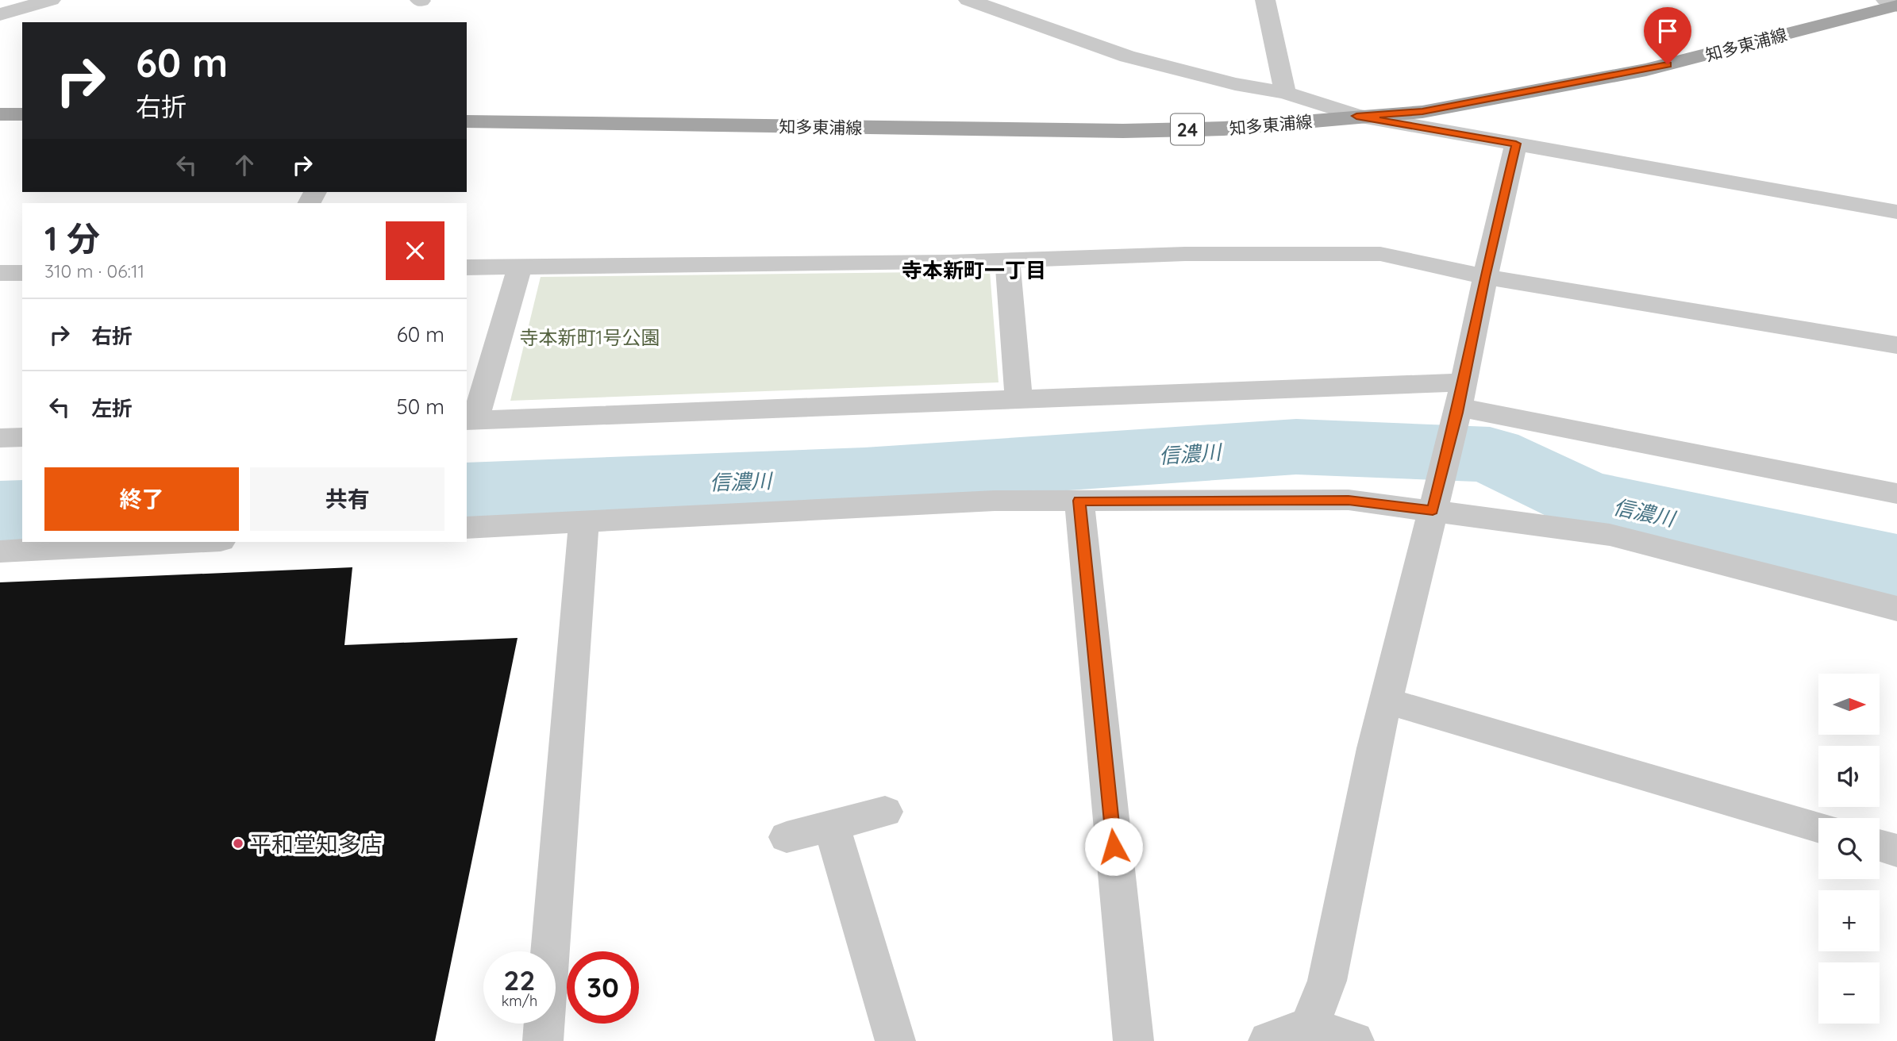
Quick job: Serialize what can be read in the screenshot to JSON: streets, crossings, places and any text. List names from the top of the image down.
{
  "streets": {
    "main road": ["知多東浦線", "24"]
  },
  "districts": ["寺本新町一丁目"],
  "water": ["信濃川"],
  "parks": ["寺本新町1号公園"],
  "places": ["平和堂知多店"],
  "north": "right",
  "page": {
    "turn": ["60 m", "右折"],
    "heading": ["1 分", "310 m · 06:11"],
    "list": [
      {
        "name": "右折",
        "value": "60 m"
      },
      {
        "name": "左折",
        "value": "50 m"
      }
    ],
    "buttons": ["終了", "共有"],
    "map_buttons": ["+", "−"],
    "speed": "22 km/h",
    "limit": "30"
  }
}
